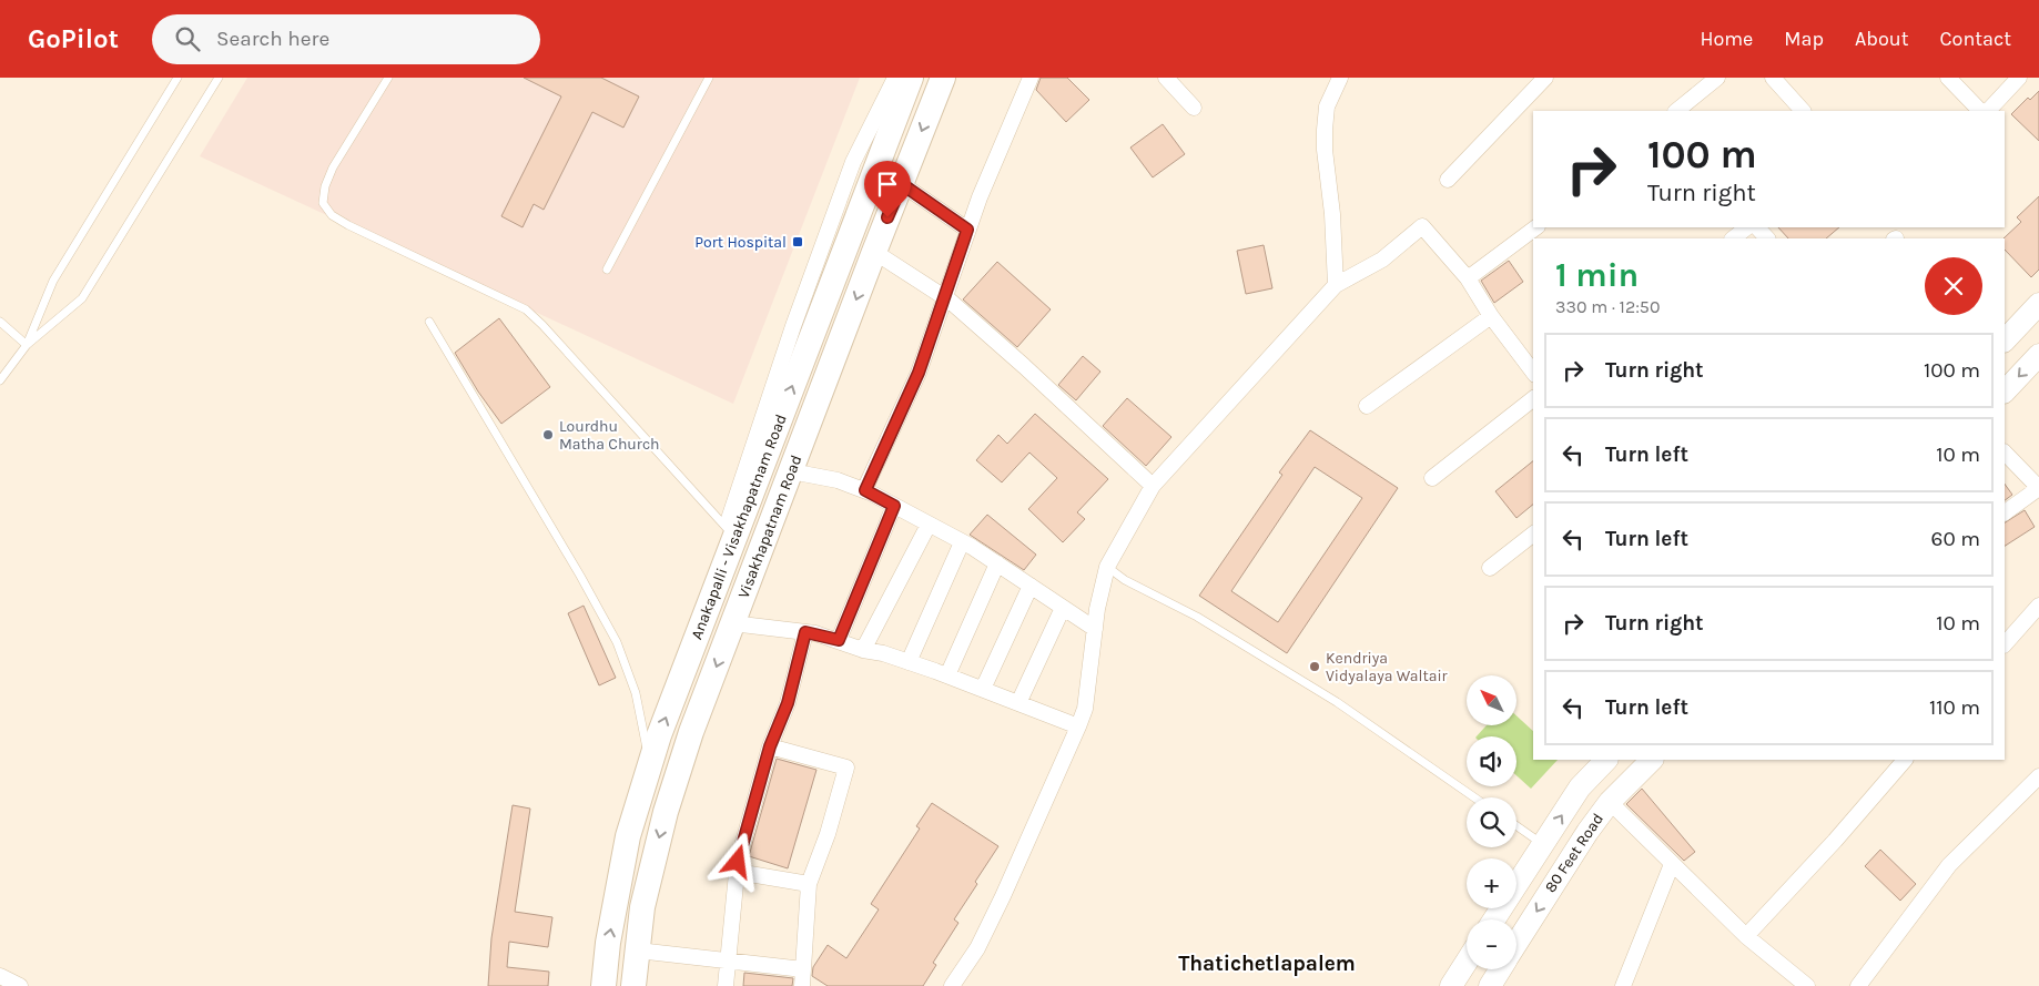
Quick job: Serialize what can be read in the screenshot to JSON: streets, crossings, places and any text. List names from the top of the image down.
{
  "streets": {
    "main road": ["Anakapalli - Visakhapatnam Road", "Visakhapatnam Road"],
    "street": ["80 Feet Road"]
  },
  "one_way": ["Anakapalli - Visakhapatnam Road", "Visakhapatnam Road"],
  "districts": ["Thatichetlapalem"],
  "places": {
    "transit": ["Port Hospital"],
    "other": ["Lourdhu Matha Church", "Kendriya Vidyalaya Waltair"]
  },
  "north": "top left",
  "page": {
    "header": "GoPilot",
    "search": "Search here",
    "nav": [
      "Home",
      "Map",
      "About",
      "Contact"
    ],
    "turn": ["100 m", "Turn right"],
    "heading": ["1 min", "330 m · 12:50"],
    "list": [
      {
        "name": "Turn right",
        "value": "100 m"
      },
      {
        "name": "Turn left",
        "value": "10 m"
      },
      {
        "name": "Turn left",
        "value": "60 m"
      },
      {
        "name": "Turn right",
        "value": "10 m"
      },
      {
        "name": "Turn left",
        "value": "110 m"
      }
    ],
    "map_buttons": ["+", "−"]
  }
}
